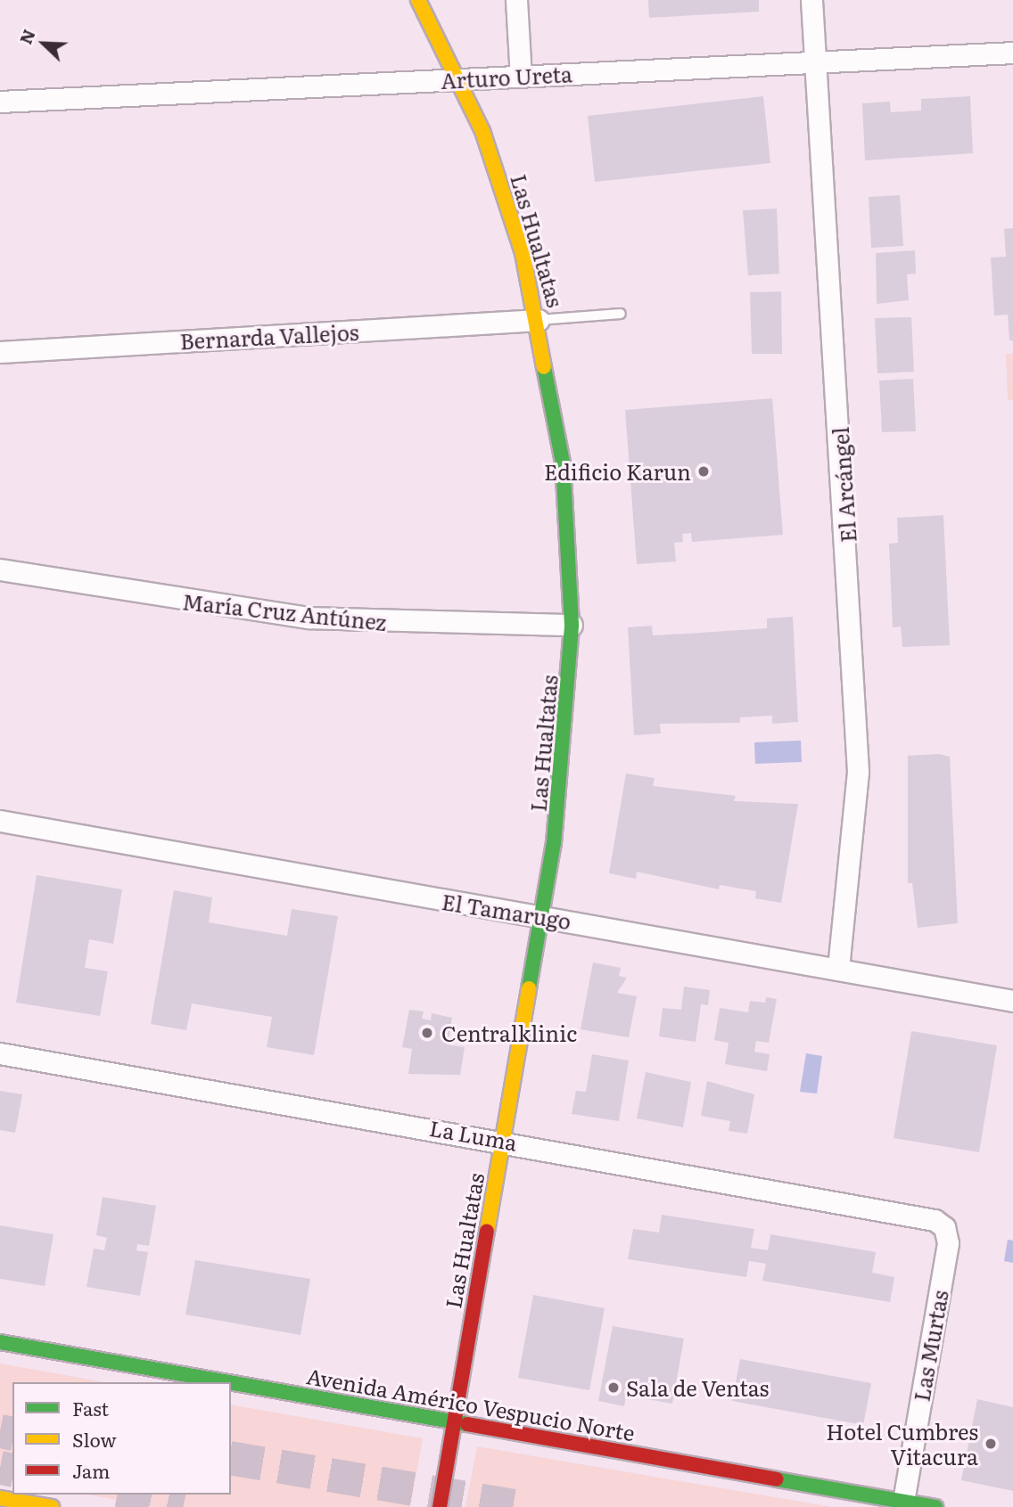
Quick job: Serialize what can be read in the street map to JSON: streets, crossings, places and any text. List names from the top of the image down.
{
  "streets": {
    "street": [
      "Arturo Ureta",
      "Las Hualtatas",
      "Bernarda Vallejos",
      "El Arcángel",
      "María Cruz Antúnez",
      "El Tamarugo",
      "La Luma",
      "Las Murtas",
      "Avenida Américo Vespucio Norte"
    ]
  },
  "crossings": [
    ["Arturo Ureta", "Las Hualtatas"],
    ["Arturo Ureta", "El Arcángel"],
    ["Las Hualtatas", "Bernarda Vallejos"],
    ["Las Hualtatas", "María Cruz Antúnez"],
    ["Las Hualtatas", "El Tamarugo"],
    ["Las Hualtatas", "La Luma"],
    ["Las Hualtatas", "Avenida Américo Vespucio Norte"],
    ["El Arcángel", "El Tamarugo"],
    ["La Luma", "Las Murtas"],
    ["Las Murtas", "Avenida Américo Vespucio Norte"]
  ],
  "places": [
    "Edificio Karun",
    "Centralklinic",
    "Sala de Ventas",
    "Hotel Cumbres Vitacura"
  ],
  "legend": ["Fast", "Slow", "Jam"],
  "north": "top left"
}
